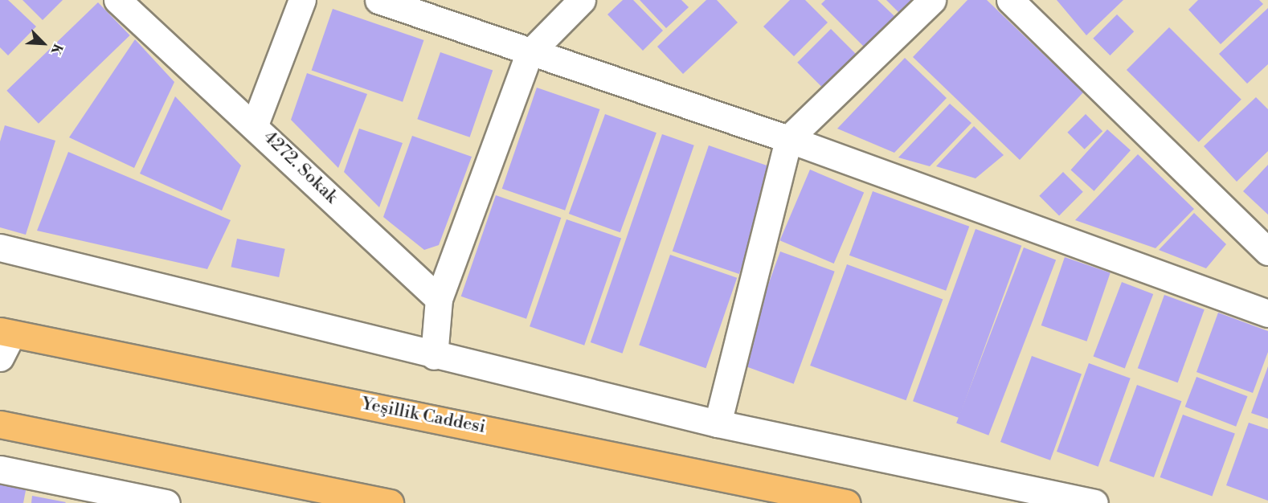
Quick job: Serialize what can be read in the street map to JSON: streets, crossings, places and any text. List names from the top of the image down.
{
  "streets": {
    "highway": ["Yeşillik Caddesi"],
    "street": ["4272. Sokak"]
  },
  "north": "bottom right"
}
